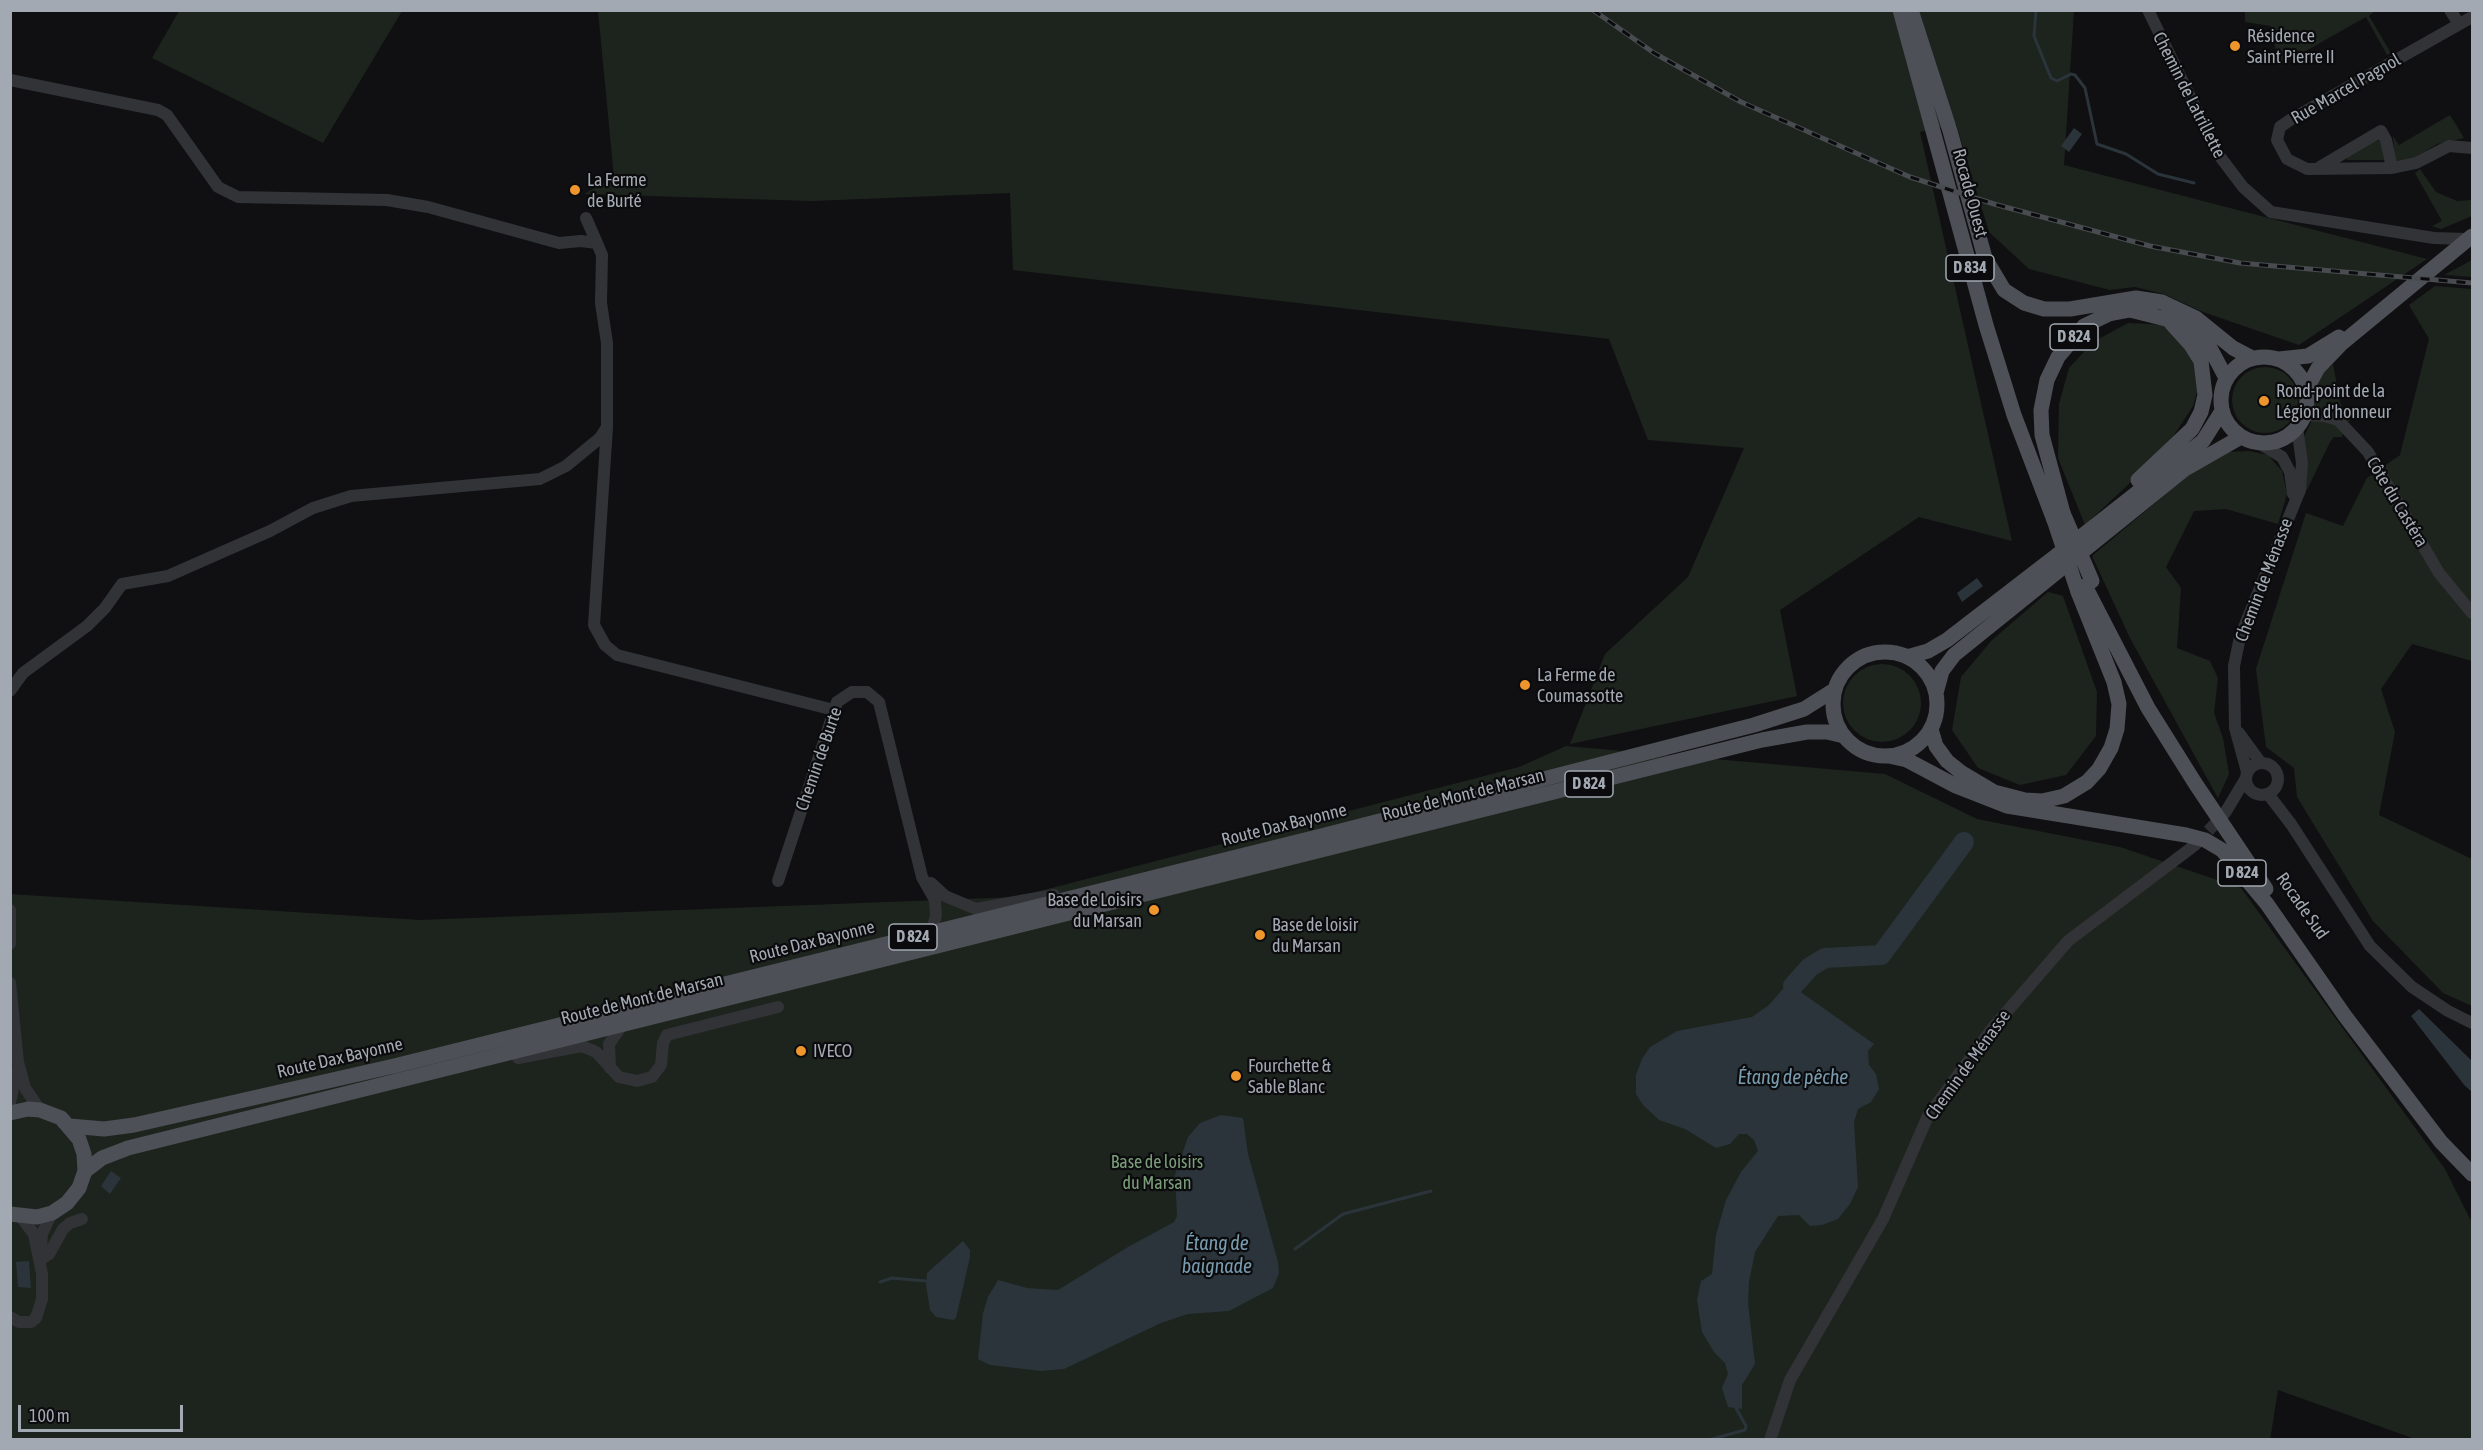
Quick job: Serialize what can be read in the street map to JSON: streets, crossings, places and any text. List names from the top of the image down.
{
  "streets": {
    "main road": [
      "Rocade Ouest",
      "D 834",
      "D 824",
      "Route de Mont de Marsan",
      "Route Dax Bayonne",
      "Rocade Sud"
    ],
    "street": [
      "Rue Marcel Pagnol",
      "Chemin de Latrillette",
      "Côte du Castéra",
      "Chemin de Ménasse",
      "Chemin de Burte"
    ]
  },
  "crossings": [
    ["Rocade Ouest", "D 834"],
    ["Rocade Ouest", "D 824"],
    ["D 834", "D 824"],
    ["D 834", "Rocade Sud"],
    ["D 824", "Côte du Castéra"],
    ["D 824", "Chemin de Ménasse"],
    ["D 824", "Route de Mont de Marsan"],
    ["D 824", "Route Dax Bayonne"],
    ["D 824", "Rocade Sud"],
    ["Côte du Castéra", "Chemin de Ménasse"],
    ["Chemin de Burte", "Route Dax Bayonne"],
    ["Route de Mont de Marsan", "Route Dax Bayonne"]
  ],
  "water": ["Étang de pêche", "Étang de baignade"],
  "parks": ["Base de loisirs du Marsan"],
  "places": [
    "Résidence Saint Pierre II",
    "La Ferme de Burté",
    "Rond-point de la Légion d'honneur",
    "La Ferme de Coumassotte",
    "Base de Loisirs du Marsan",
    "Base de loisir du Marsan",
    "IVECO",
    "Fourchette & Sable Blanc"
  ],
  "scale_bar": "100 m"
}
